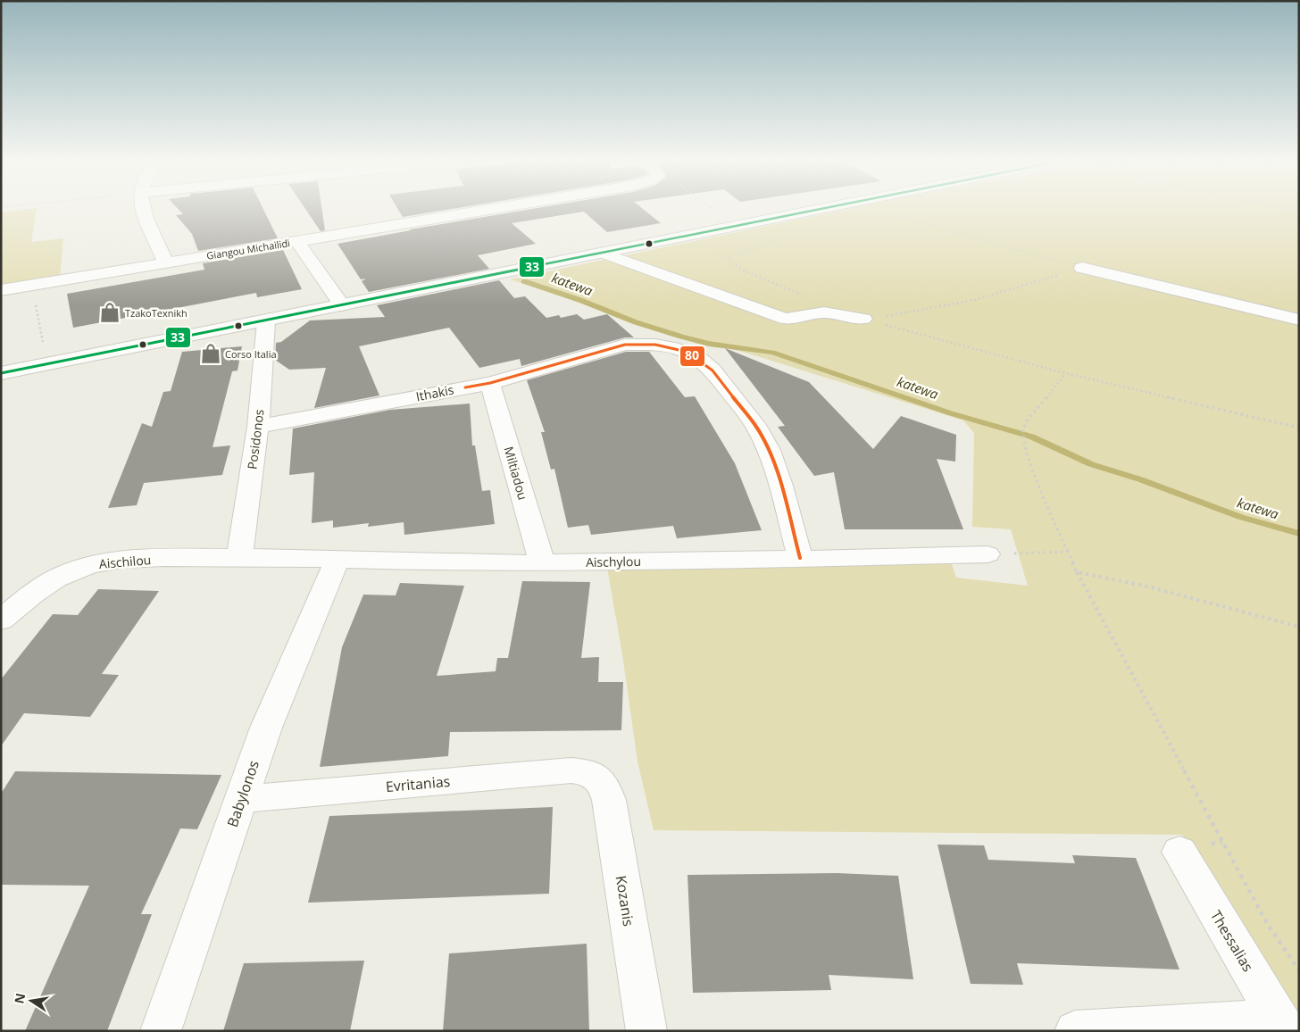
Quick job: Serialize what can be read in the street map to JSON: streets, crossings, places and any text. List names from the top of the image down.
{
  "streets": {
    "street": [
      "Giangou Michailidi",
      "Ithakis",
      "Posidonos",
      "Miltiadou",
      "Aischilou",
      "Aischylou",
      "Evritanias",
      "Babylonos",
      "Kozanis",
      "Thessalias"
    ]
  },
  "crossings": [
    ["Ithakis", "Posidonos"],
    ["Ithakis", "Miltiadou"],
    ["Ithakis", "Aischylou"],
    ["Posidonos", "Aischilou"],
    ["Posidonos", "Aischylou"],
    ["Miltiadou", "Aischylou"],
    ["Aischilou", "Aischylou"],
    ["Aischylou", "Babylonos"],
    ["Evritanias", "Babylonos"],
    ["Evritanias", "Kozanis"]
  ],
  "water": ["katewa"],
  "places": {
    "shop": ["TzakoTexnikh", "Corso Italia"]
  },
  "lines": ["transit line 33", "transit line 80"],
  "north": "left"
}
